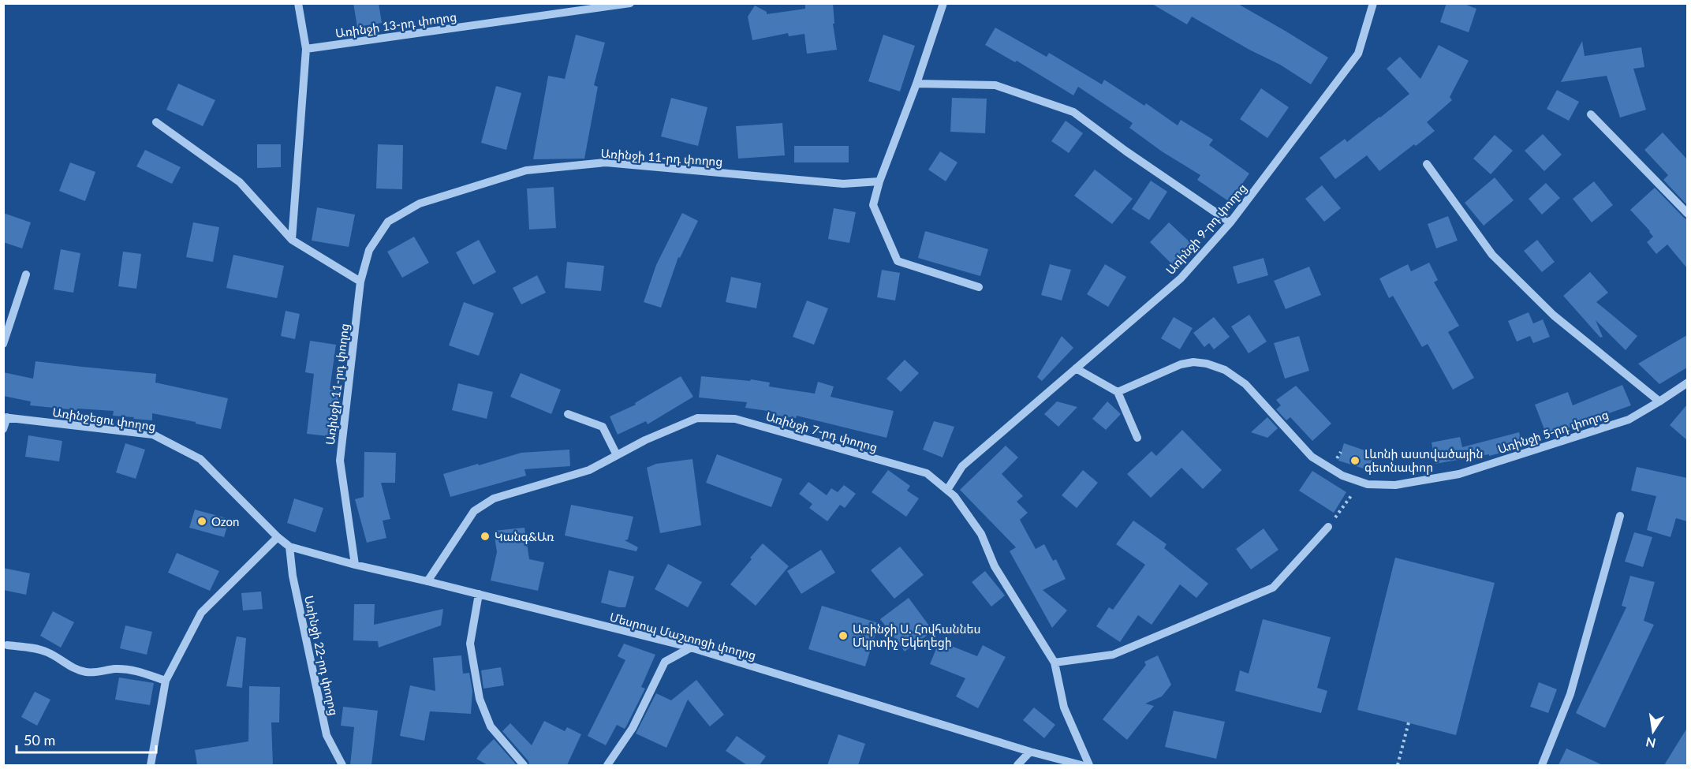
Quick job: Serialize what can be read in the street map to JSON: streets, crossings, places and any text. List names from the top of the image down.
{
  "streets": {
    "street": [
      "Առինջի 13-րդ փողոց",
      "Առինջի 11-րդ փողոց",
      "Առինջի 9-րդ փողոց",
      "Առինջեցու փողոց",
      "Առինջի 7-րդ փողոց",
      "Առինջի 5-րդ փողոց",
      "Մեսրոպ Մաշտոցի փողոց",
      "Առինջի 22-րդ փողոց"
    ]
  },
  "crossings": [
    ["Առինջի 11-րդ փողոց", "Մեսրոպ Մաշտոցի փողոց"],
    ["Առինջի 9-րդ փողոց", "Առինջի 7-րդ փողոց"],
    ["Առինջեցու փողոց", "Մեսրոպ Մաշտոցի փողոց"],
    ["Առինջի 7-րդ փողոց", "Մեսրոպ Մաշտոցի փողոց"],
    ["Մեսրոպ Մաշտոցի փողոց", "Առինջի 22-րդ փողոց"]
  ],
  "places": [
    "Լևոնի աստվածային գետնափոր",
    "Ozon",
    "Կանգ&Առ",
    "Առինջի Ս. Հովհաննես Մկրտիչ Եկեղեցի"
  ],
  "scale_bar": "50 m",
  "north": "bottom"
}
